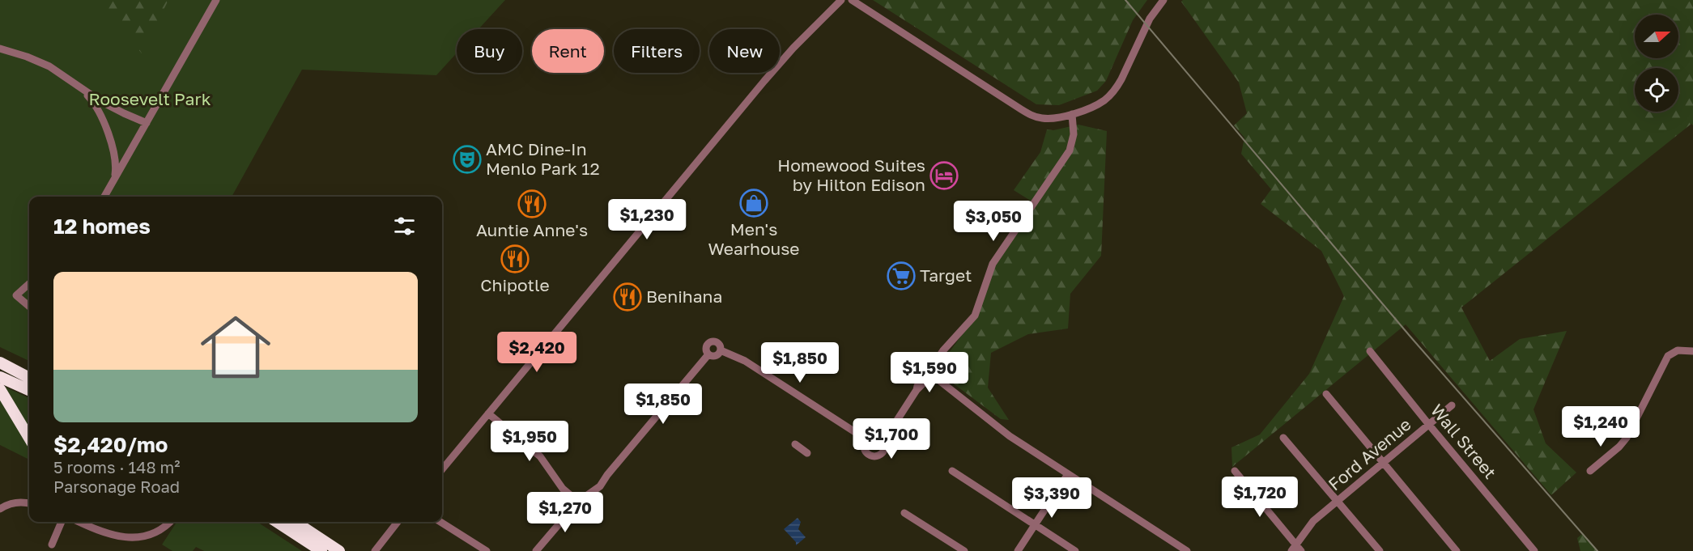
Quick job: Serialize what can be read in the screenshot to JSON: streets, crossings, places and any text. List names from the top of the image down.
{
  "streets": {
    "street": ["Wall Street", "Ford Avenue"]
  },
  "crossings": [
    ["Wall Street", "Ford Avenue"]
  ],
  "parks": ["Roosevelt Park"],
  "places": {
    "theatre": ["AMC Dine-In Menlo Park 12"],
    "hotel": ["Homewood Suites by Hilton Edison"],
    "shop": ["Men's Wearhouse"],
    "restaurant": ["Auntie Anne's", "Chipotle", "Benihana"],
    "supermarket": ["Target"]
  },
  "north": "right",
  "page": {
    "chip": [
      "Buy",
      "Rent",
      "Filters",
      "New"
    ],
    "heading": "12 homes",
    "price": [
      "$1,230",
      "$3,050",
      "$2,420",
      "$1,850",
      "$1,590",
      "$1,850",
      "$1,240",
      "$1,700",
      "$1,950",
      "$1,720",
      "$3,390",
      "$1,270"
    ],
    "list": [
      {
        "name": "$2,420/mo",
        "note": "5 rooms · 148 m² · Parsonage Road"
      }
    ]
  }
}
